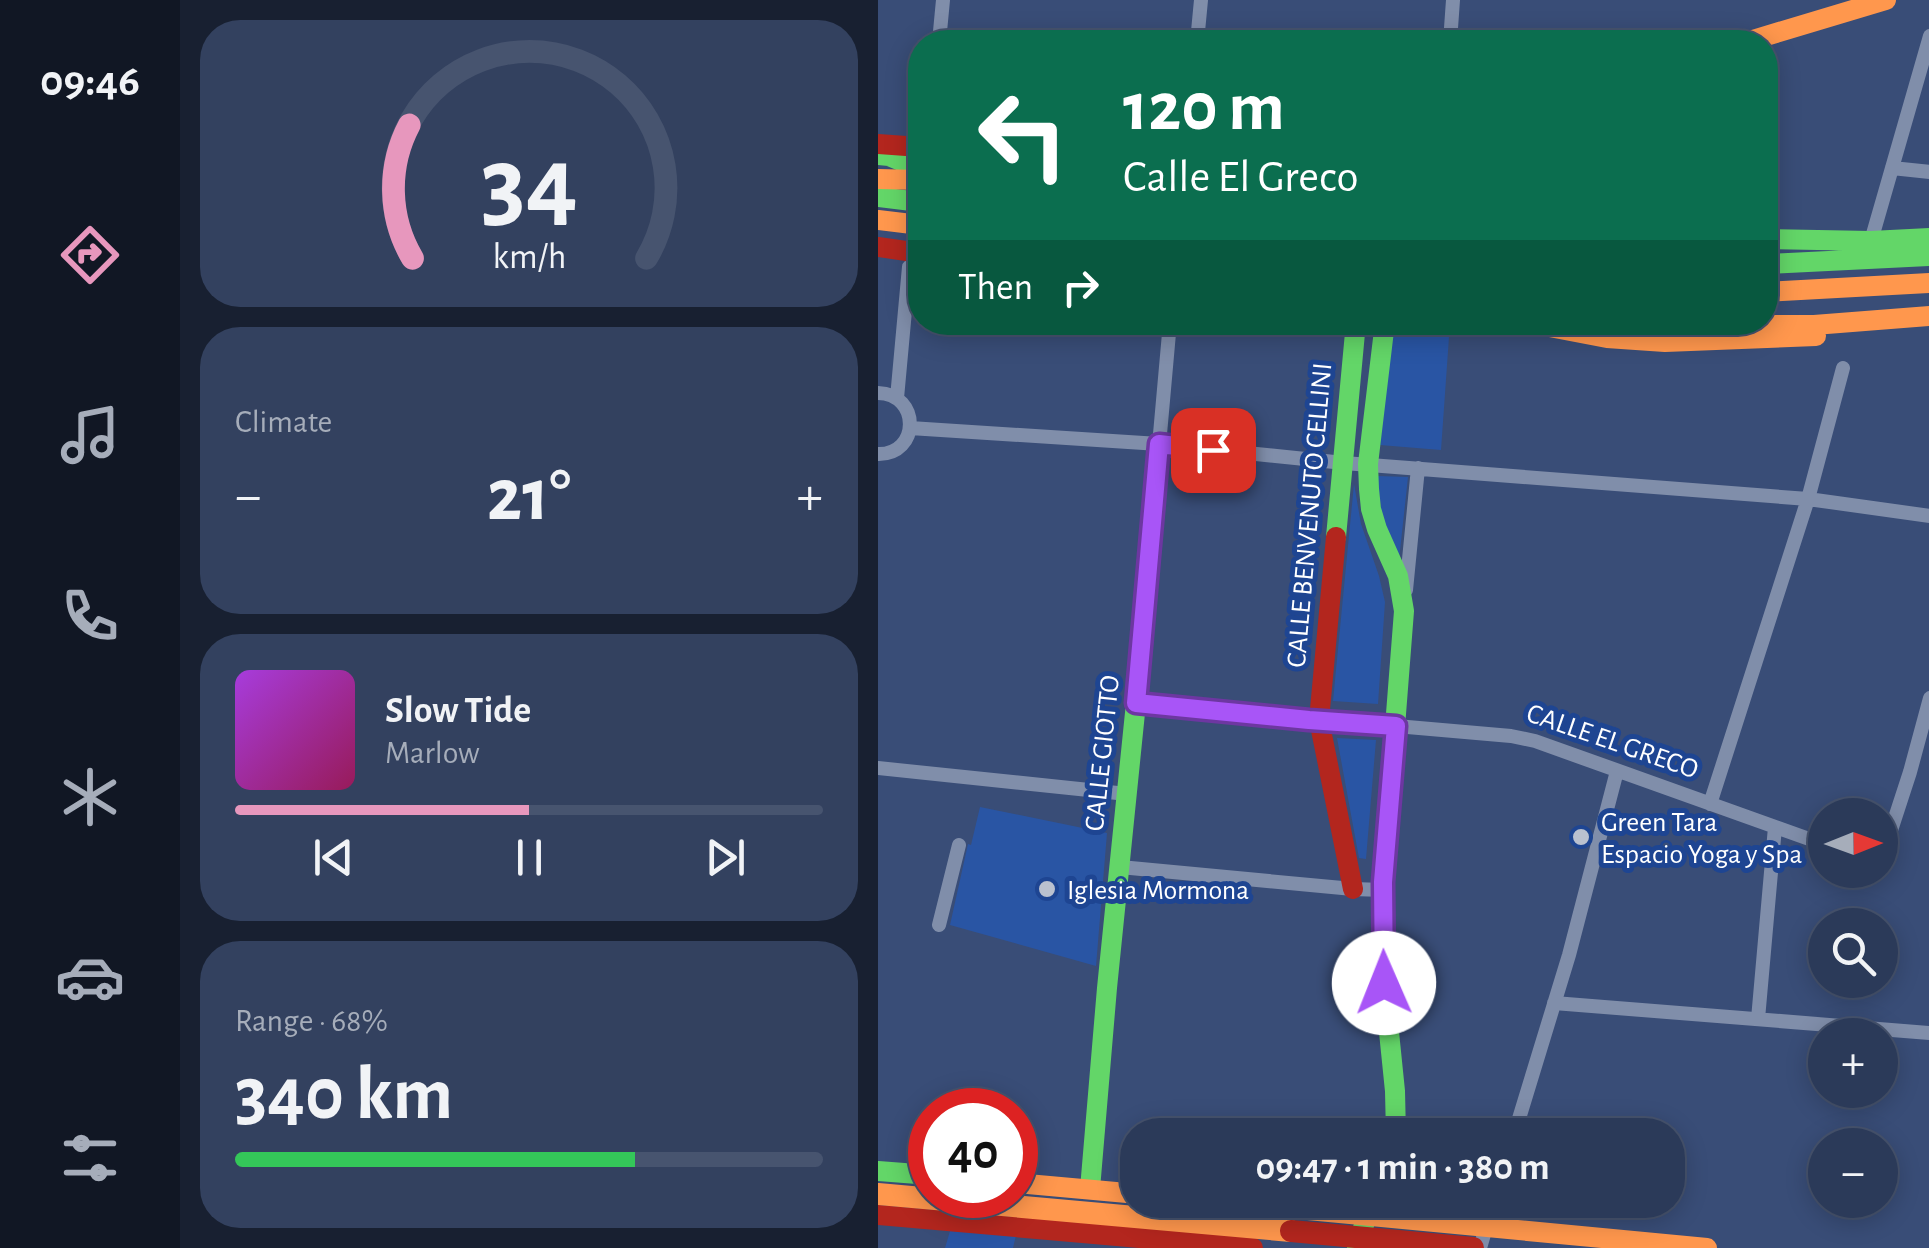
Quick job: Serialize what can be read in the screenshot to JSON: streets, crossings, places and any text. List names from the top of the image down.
{
  "streets": {
    "main road": ["CALLE BENVENUTO CELLINI", "CALLE EL GRECO", "CALLE GIOTTO"]
  },
  "crossings": [
    ["CALLE BENVENUTO CELLINI", "CALLE EL GRECO"],
    ["CALLE EL GRECO", "CALLE GIOTTO"]
  ],
  "places": ["Green Tara Espacio Yoga y Spa", "Iglesia Mormona"],
  "north": "right",
  "page": {
    "tabs": "09:46",
    "turn": ["120 m", "Calle El Greco"],
    "then": "Then",
    "tile": [
      "Climate",
      ["Range · 68%", "340 km"]
    ],
    "heat": ["−", "21°", "+"],
    "song": ["Slow Tide", "Marlow"],
    "map_buttons": ["+", "−"],
    "limit": "40",
    "trip": "09:47 · 1 min · 380 m",
    "gauge": ["34", "km/h"]
  }
}
